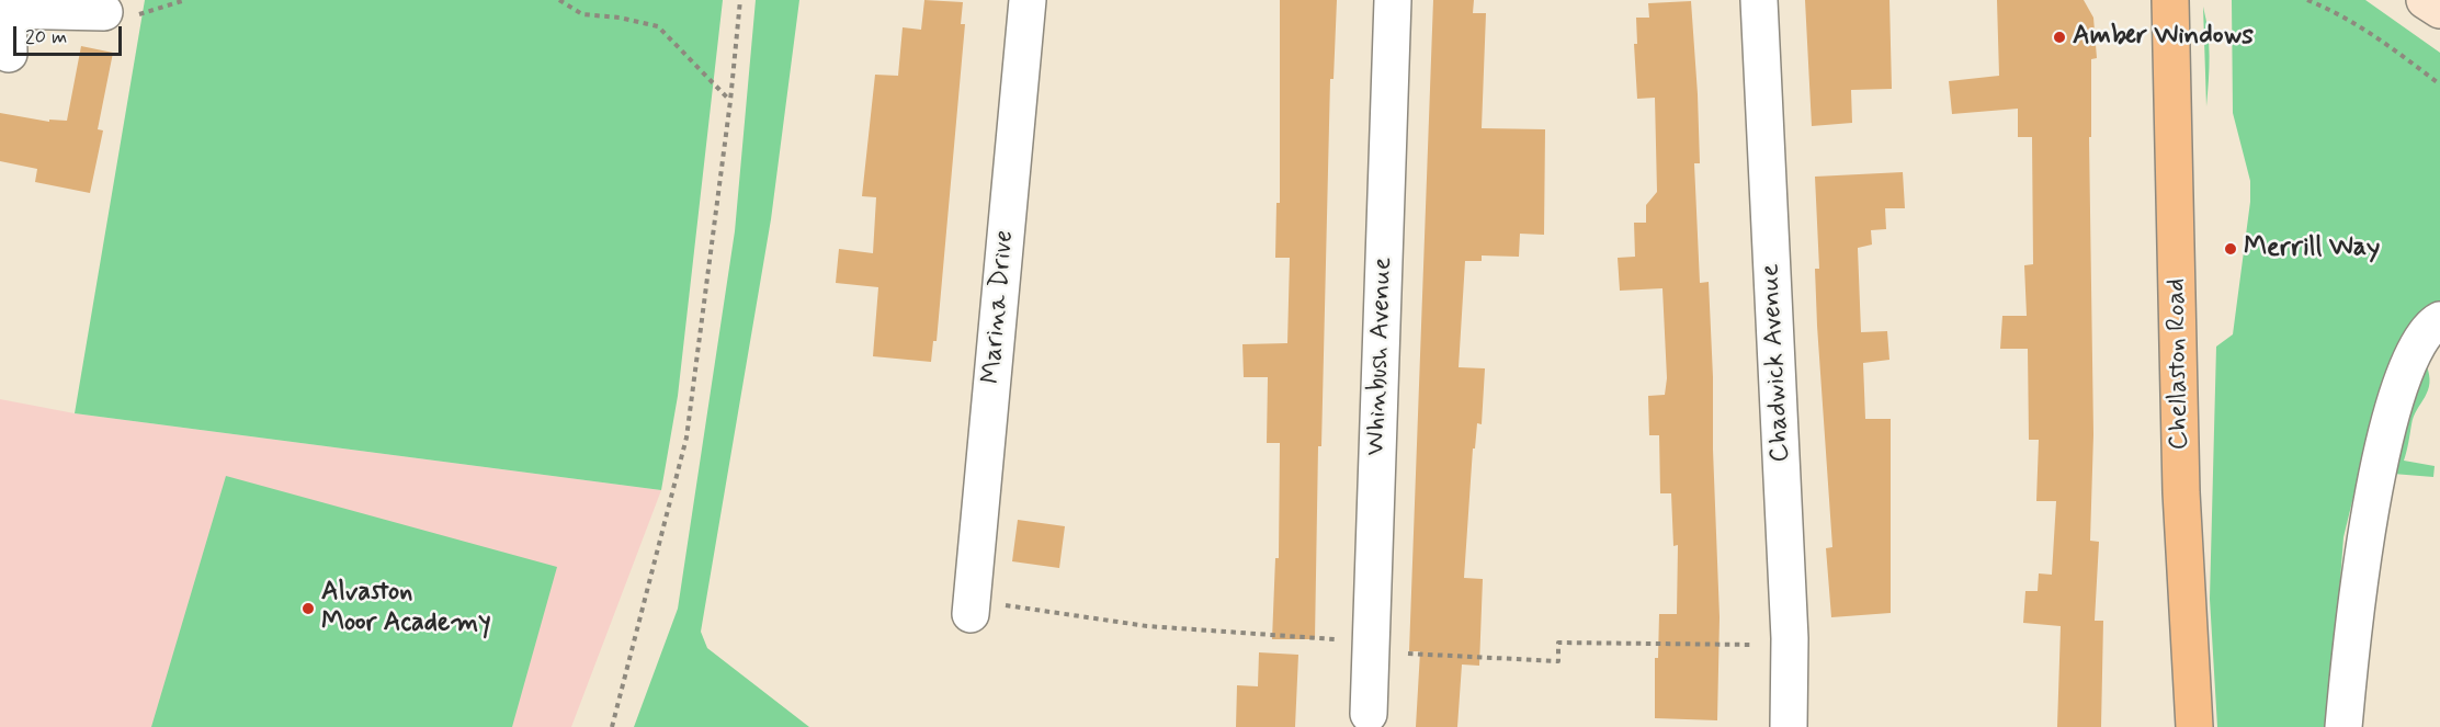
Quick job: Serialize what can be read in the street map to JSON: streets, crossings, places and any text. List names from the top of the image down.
{
  "streets": {
    "main road": ["Chellaston Road"],
    "street": ["Marina Drive", "Whinbush Avenue", "Chadwick Avenue"]
  },
  "places": ["Amber Windows", "Merrill Way", "Alvaston Moor Academy"],
  "scale_bar": "20 m"
}
